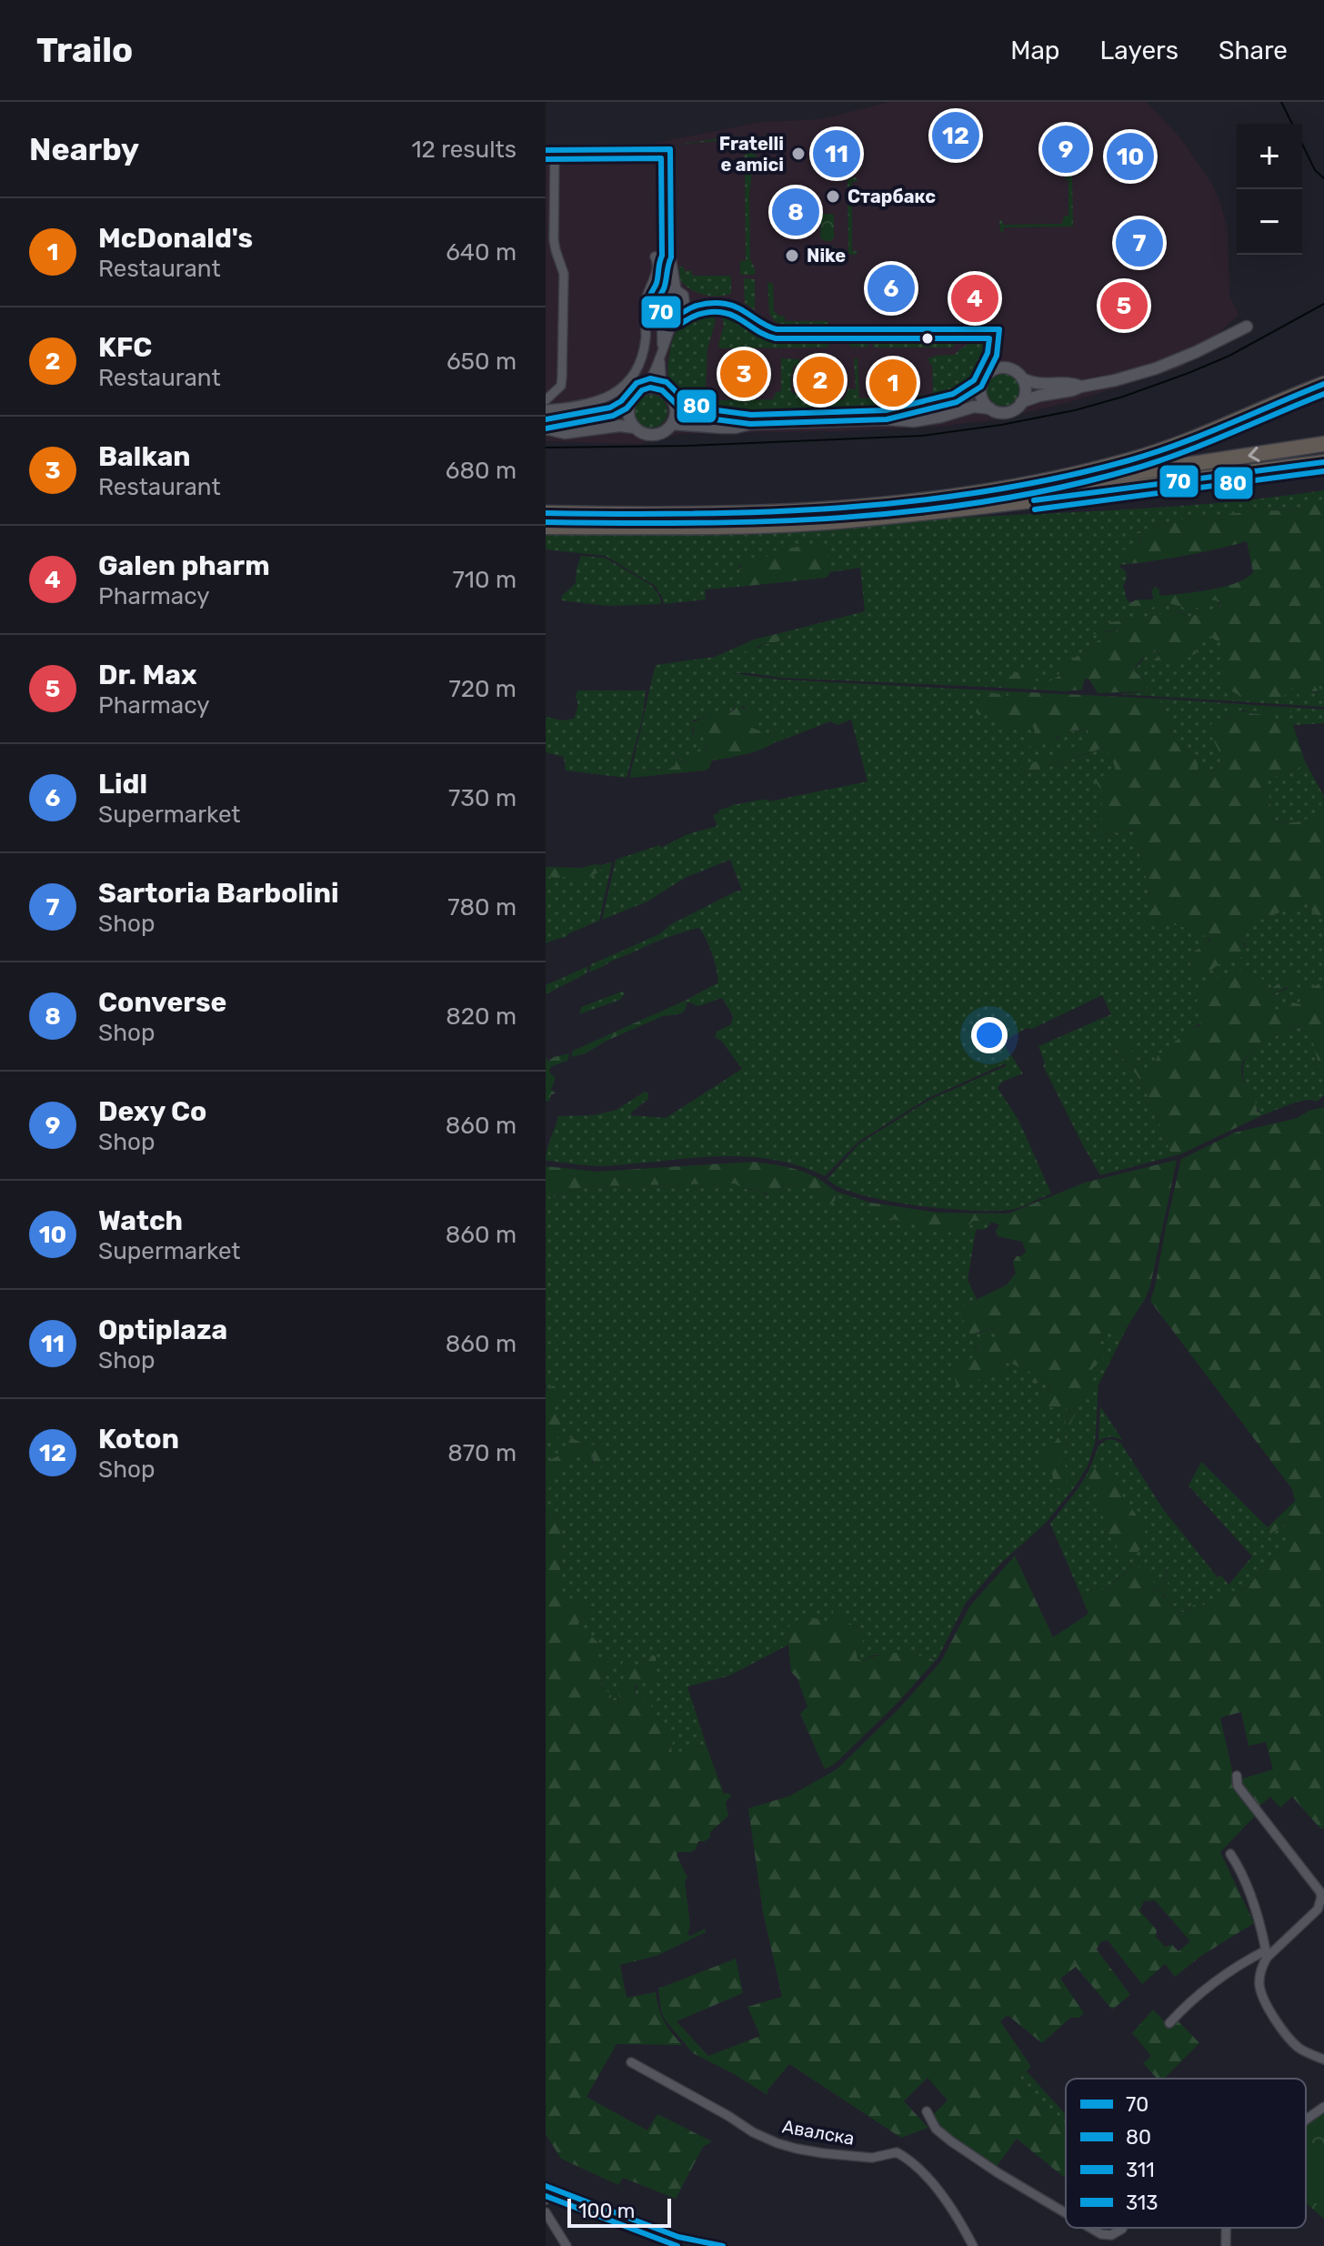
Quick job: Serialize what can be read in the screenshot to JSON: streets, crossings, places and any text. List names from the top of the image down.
{
  "streets": {
    "street": ["Авалска"]
  },
  "places": ["Fratelli e amici", "Старбакс", "Nike"],
  "lines": [
    "transit line 70",
    "transit line 80",
    "transit line 311",
    "transit line 313"
  ],
  "legend": [
    "70",
    "80",
    "311",
    "313"
  ],
  "scale_bar": "100 m",
  "page": {
    "header": "Trailo",
    "nav": ["Map", "Layers", "Share"],
    "heading": ["Nearby", "12 results"],
    "pins": [
      "12",
      "9",
      "11",
      "10",
      "8",
      "7",
      "6",
      "4",
      "5",
      "3",
      "2",
      "1"
    ],
    "map_buttons": ["+", "−"],
    "list": [
      {
        "mark": "1",
        "name": "McDonald's",
        "note": "Restaurant",
        "value": "640 m"
      },
      {
        "mark": "2",
        "name": "KFC",
        "note": "Restaurant",
        "value": "650 m"
      },
      {
        "mark": "3",
        "name": "Balkan",
        "note": "Restaurant",
        "value": "680 m"
      },
      {
        "mark": "4",
        "name": "Galen pharm",
        "note": "Pharmacy",
        "value": "710 m"
      },
      {
        "mark": "5",
        "name": "Dr. Max",
        "note": "Pharmacy",
        "value": "720 m"
      },
      {
        "mark": "6",
        "name": "Lidl",
        "note": "Supermarket",
        "value": "730 m"
      },
      {
        "mark": "7",
        "name": "Sartoria Barbolini",
        "note": "Shop",
        "value": "780 m"
      },
      {
        "mark": "8",
        "name": "Converse",
        "note": "Shop",
        "value": "820 m"
      },
      {
        "mark": "9",
        "name": "Dexy Co",
        "note": "Shop",
        "value": "860 m"
      },
      {
        "mark": "10",
        "name": "Watch",
        "note": "Supermarket",
        "value": "860 m"
      },
      {
        "mark": "11",
        "name": "Optiplaza",
        "note": "Shop",
        "value": "860 m"
      },
      {
        "mark": "12",
        "name": "Koton",
        "note": "Shop",
        "value": "870 m"
      }
    ],
    "scale": "100 m"
  }
}
